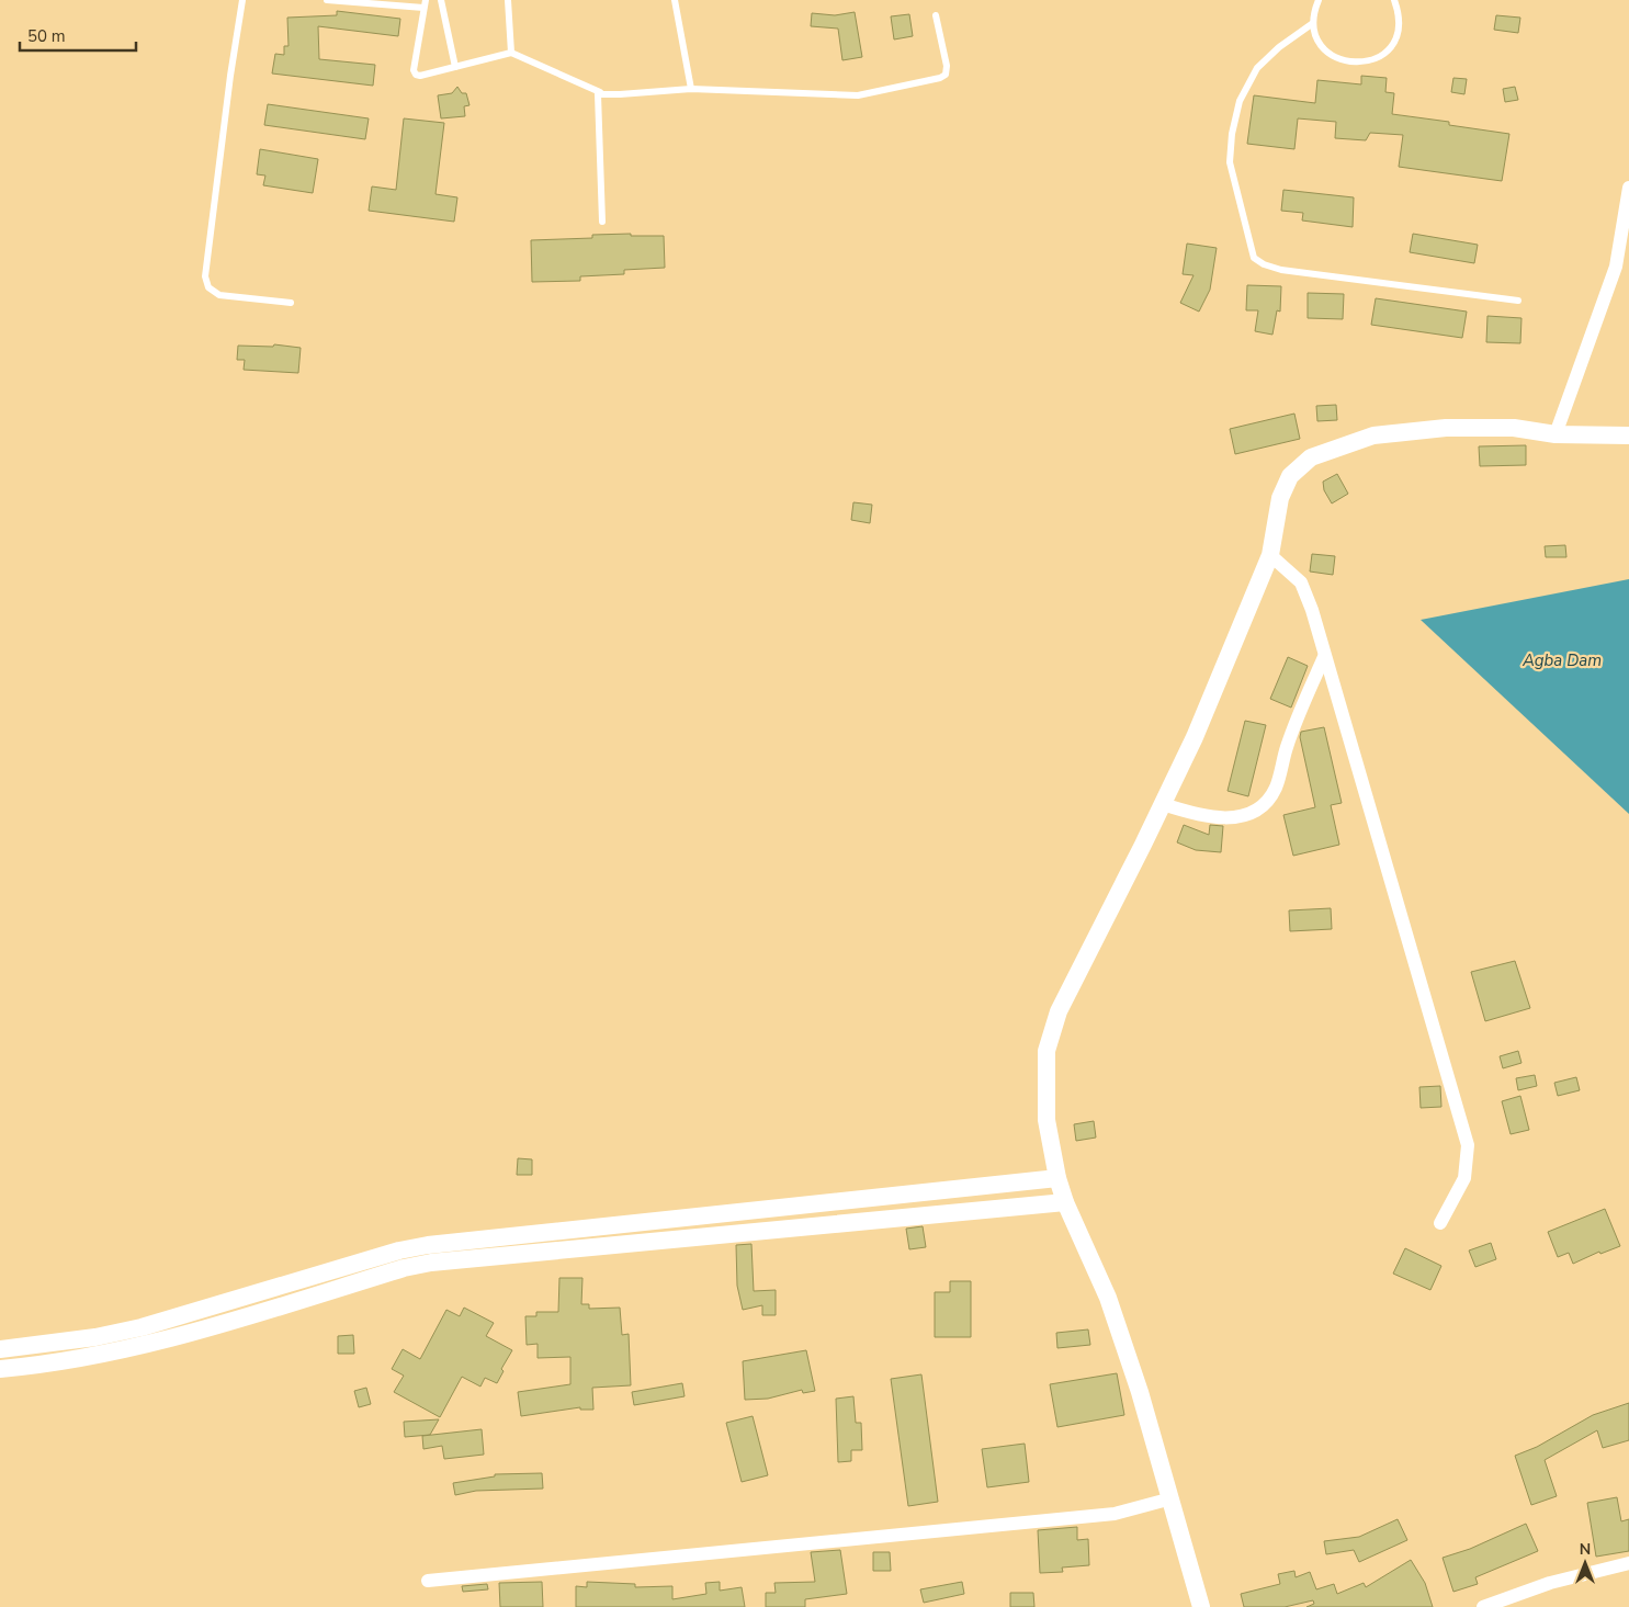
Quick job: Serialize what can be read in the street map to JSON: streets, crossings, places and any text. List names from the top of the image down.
{
  "water": ["Agba Dam"],
  "scale_bar": "50 m",
  "north": "top"
}
